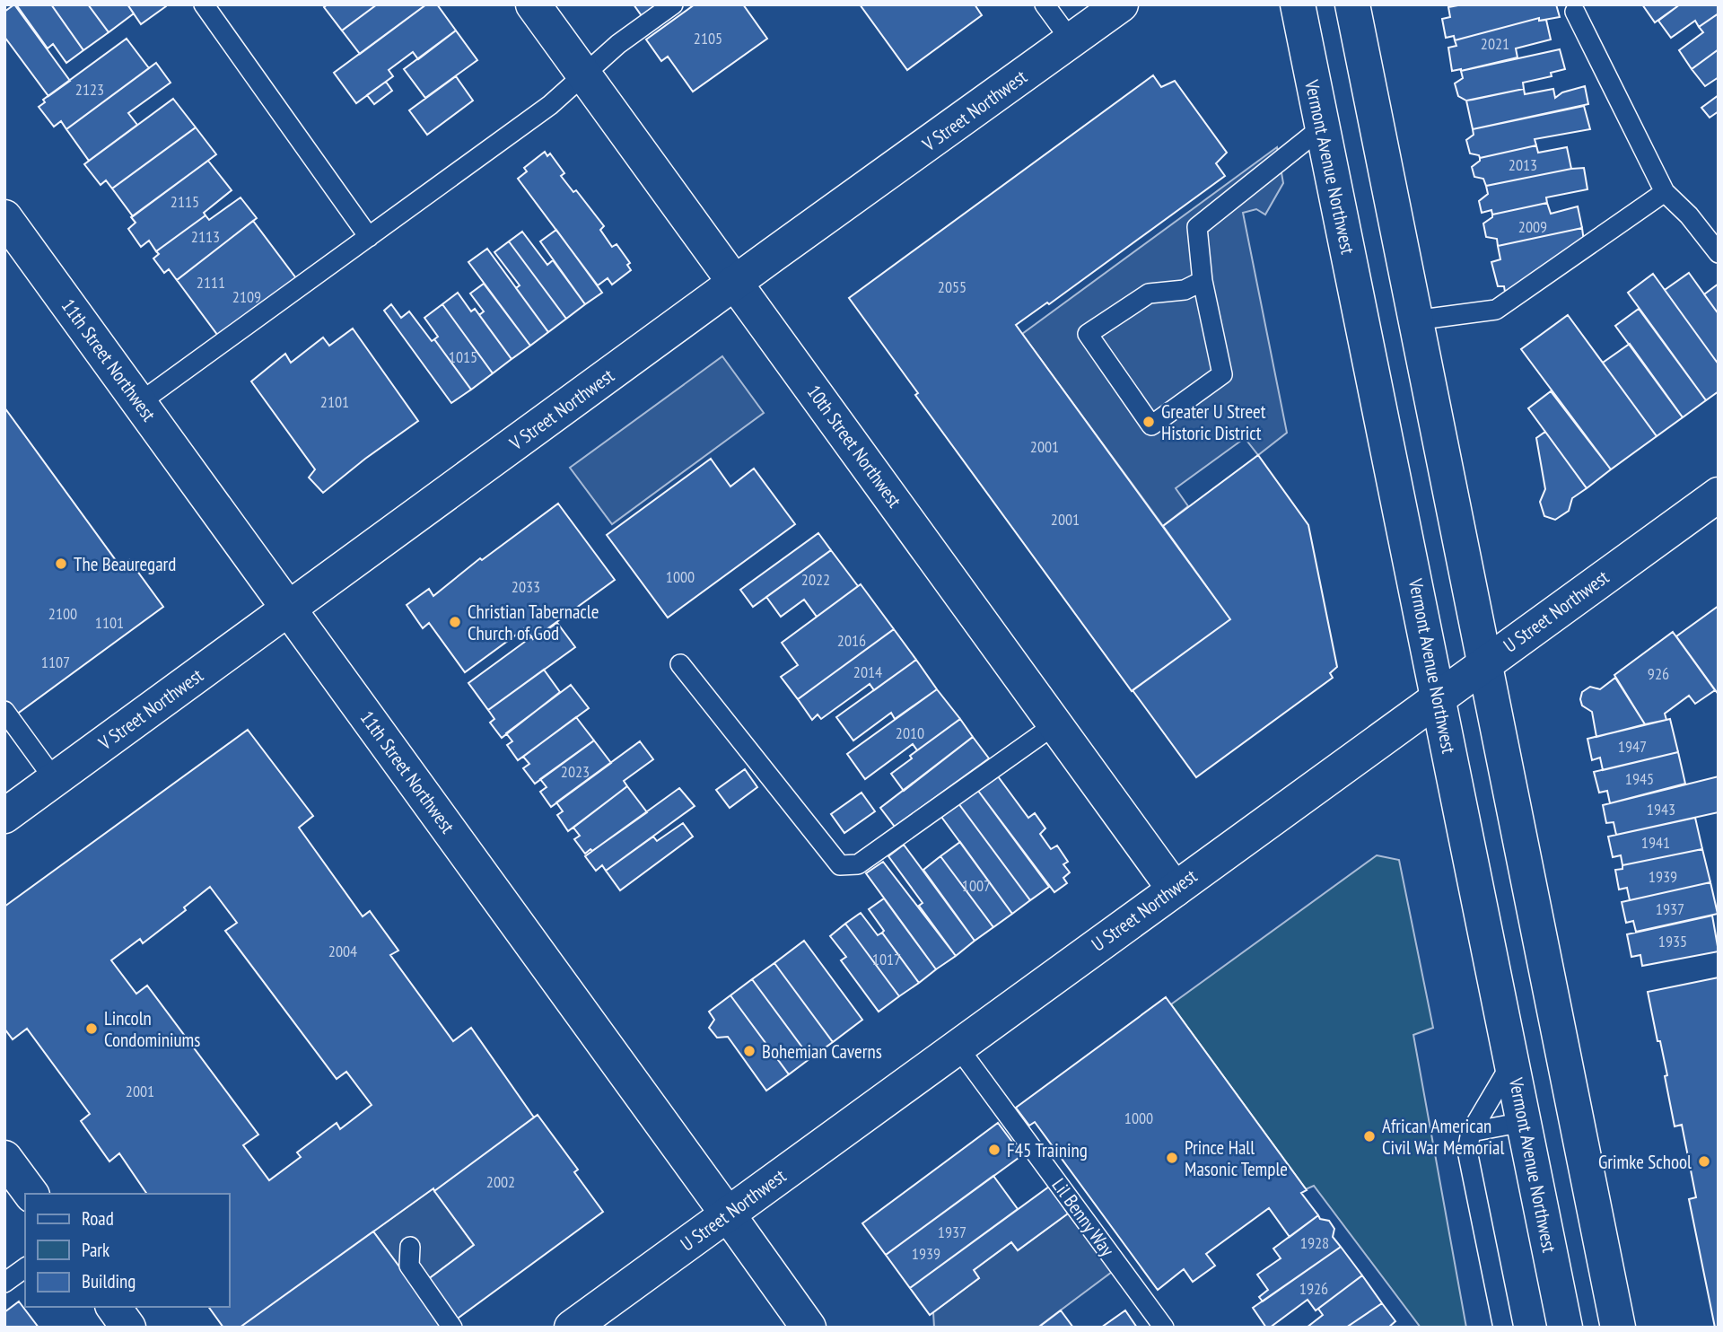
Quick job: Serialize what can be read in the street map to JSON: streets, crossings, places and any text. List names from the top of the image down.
{
  "streets": {
    "street": [
      "V Street Northwest",
      "Vermont Avenue Northwest",
      "11th Street Northwest",
      "10th Street Northwest",
      "U Street Northwest"
    ],
    "lane": ["Lil Benny Way"]
  },
  "crossings": [
    ["V Street Northwest", "11th Street Northwest"],
    ["V Street Northwest", "10th Street Northwest"],
    ["Vermont Avenue Northwest", "U Street Northwest"],
    ["11th Street Northwest", "U Street Northwest"],
    ["10th Street Northwest", "U Street Northwest"],
    ["U Street Northwest", "Lil Benny Way"]
  ],
  "places": [
    "Greater U Street Historic District",
    "The Beauregard",
    "Christian Tabernacle Church of God",
    "Lincoln Condominiums",
    "Bohemian Caverns",
    "African American Civil War Memorial",
    "F45 Training",
    "Prince Hall Masonic Temple",
    "Grimke School"
  ],
  "house_numbers": [
    "2105",
    "2021",
    "2123",
    "2013",
    "2115",
    "2009",
    "2113",
    "2111",
    "2055",
    "2109",
    "1015",
    "2101",
    "2001",
    "2001",
    "1000",
    "2022",
    "2033",
    "2100",
    "1101",
    "2016",
    "1107",
    "2014",
    "926",
    "2010",
    "1947",
    "2023",
    "1945",
    "1943",
    "1941",
    "1939",
    "1007",
    "1937",
    "1935",
    "2004",
    "1017",
    "2001",
    "1000",
    "2002",
    "1937",
    "1928",
    "1939",
    "1926"
  ],
  "legend": ["Road", "Park", "Building"]
}
